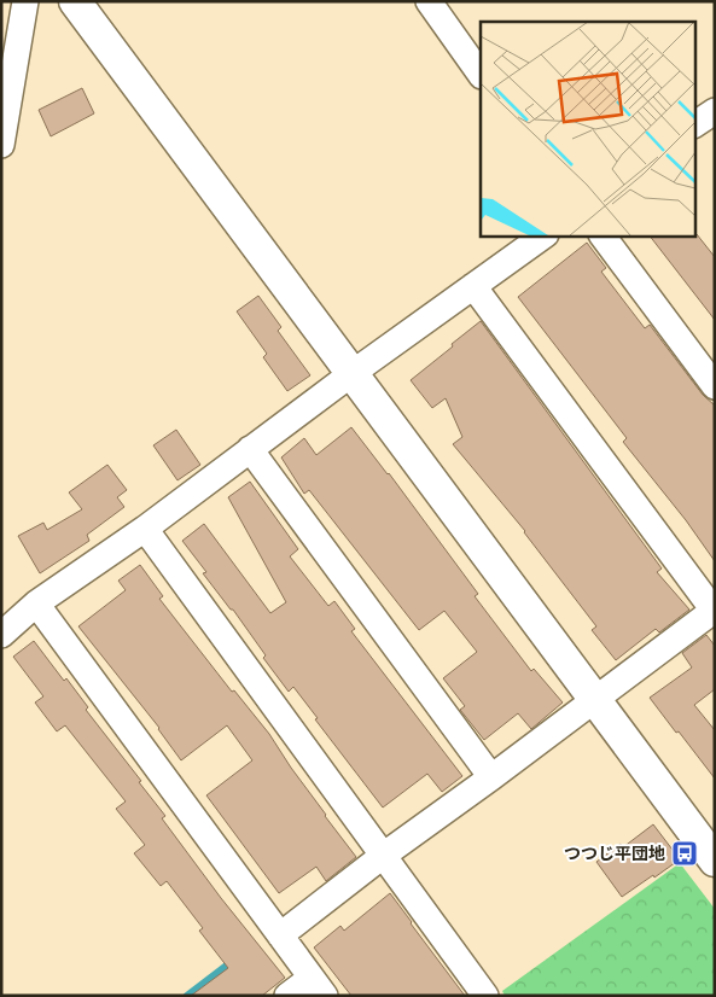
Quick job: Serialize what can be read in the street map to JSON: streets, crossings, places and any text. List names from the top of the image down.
{
  "places": {
    "bus stop": ["つつじ平団地"]
  }
}
